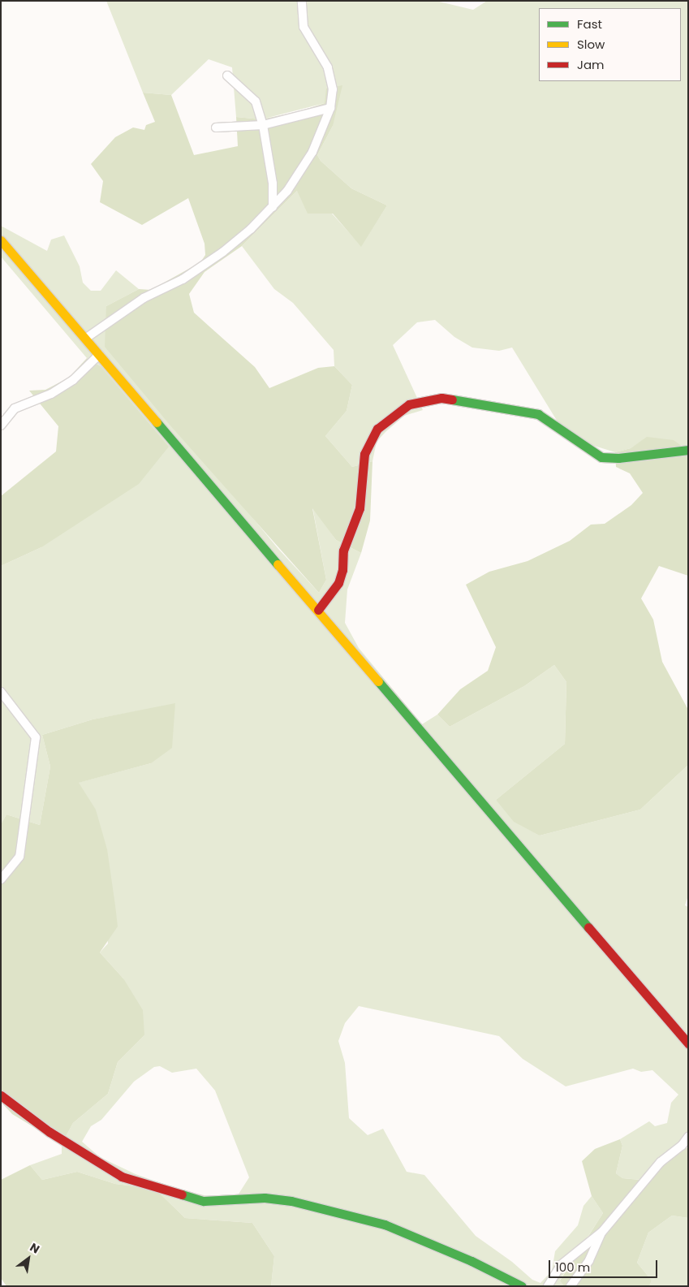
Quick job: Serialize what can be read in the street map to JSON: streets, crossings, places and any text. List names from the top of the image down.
{
  "legend": ["Fast", "Slow", "Jam"],
  "scale_bar": "100 m",
  "north": "top right"
}
